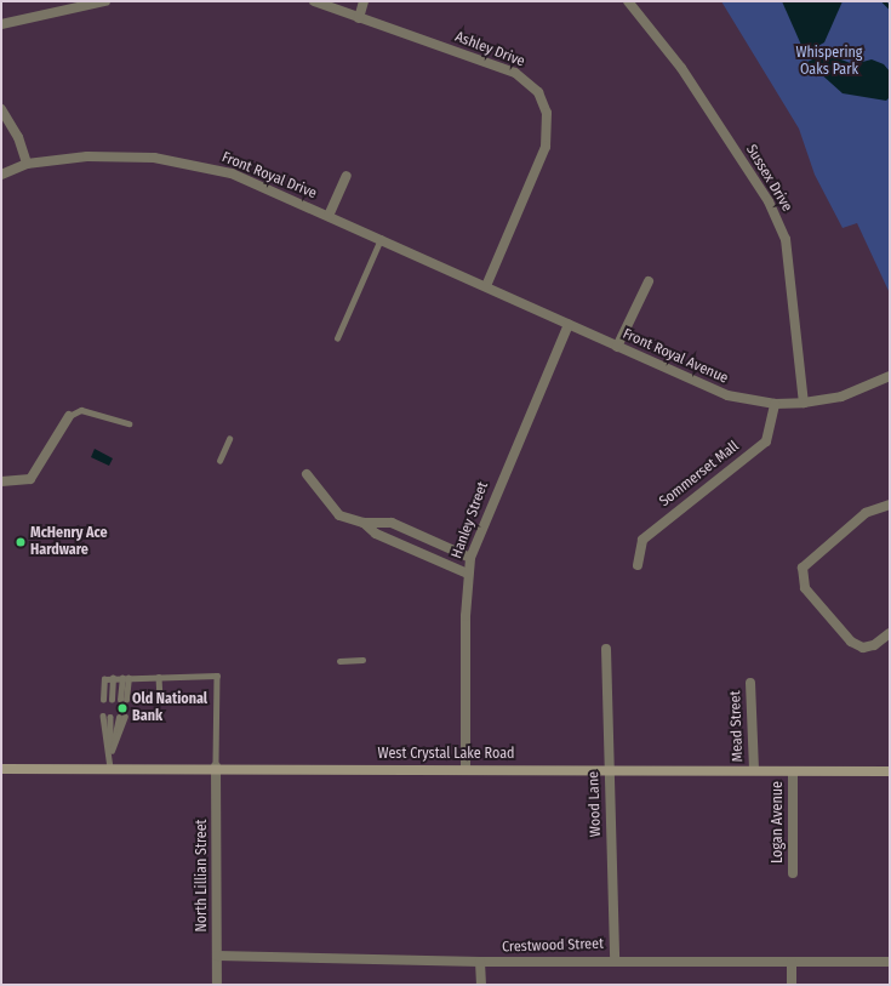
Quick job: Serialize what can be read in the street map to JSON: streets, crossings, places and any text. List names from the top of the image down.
{
  "streets": {
    "street": [
      "Ashley Drive",
      "Front Royal Drive",
      "Sussex Drive",
      "Front Royal Avenue",
      "Sommerset Mall",
      "Hanley Street",
      "Mead Street",
      "West Crystal Lake Road",
      "Wood Lane",
      "Logan Avenue",
      "North Lillian Street",
      "Crestwood Street"
    ]
  },
  "crossings": [
    ["Ashley Drive", "Front Royal Drive"],
    ["Ashley Drive", "Front Royal Avenue"],
    ["Front Royal Drive", "Front Royal Avenue"],
    ["Sussex Drive", "Front Royal Avenue"],
    ["Front Royal Avenue", "Sommerset Mall"],
    ["Front Royal Avenue", "Hanley Street"],
    ["Hanley Street", "West Crystal Lake Road"],
    ["Mead Street", "West Crystal Lake Road"],
    ["West Crystal Lake Road", "Wood Lane"],
    ["West Crystal Lake Road", "Logan Avenue"],
    ["West Crystal Lake Road", "North Lillian Street"],
    ["Wood Lane", "Crestwood Street"],
    ["North Lillian Street", "Crestwood Street"]
  ],
  "parks": ["Whispering Oaks Park"],
  "places": ["McHenry Ace Hardware", "Old National Bank"]
}
